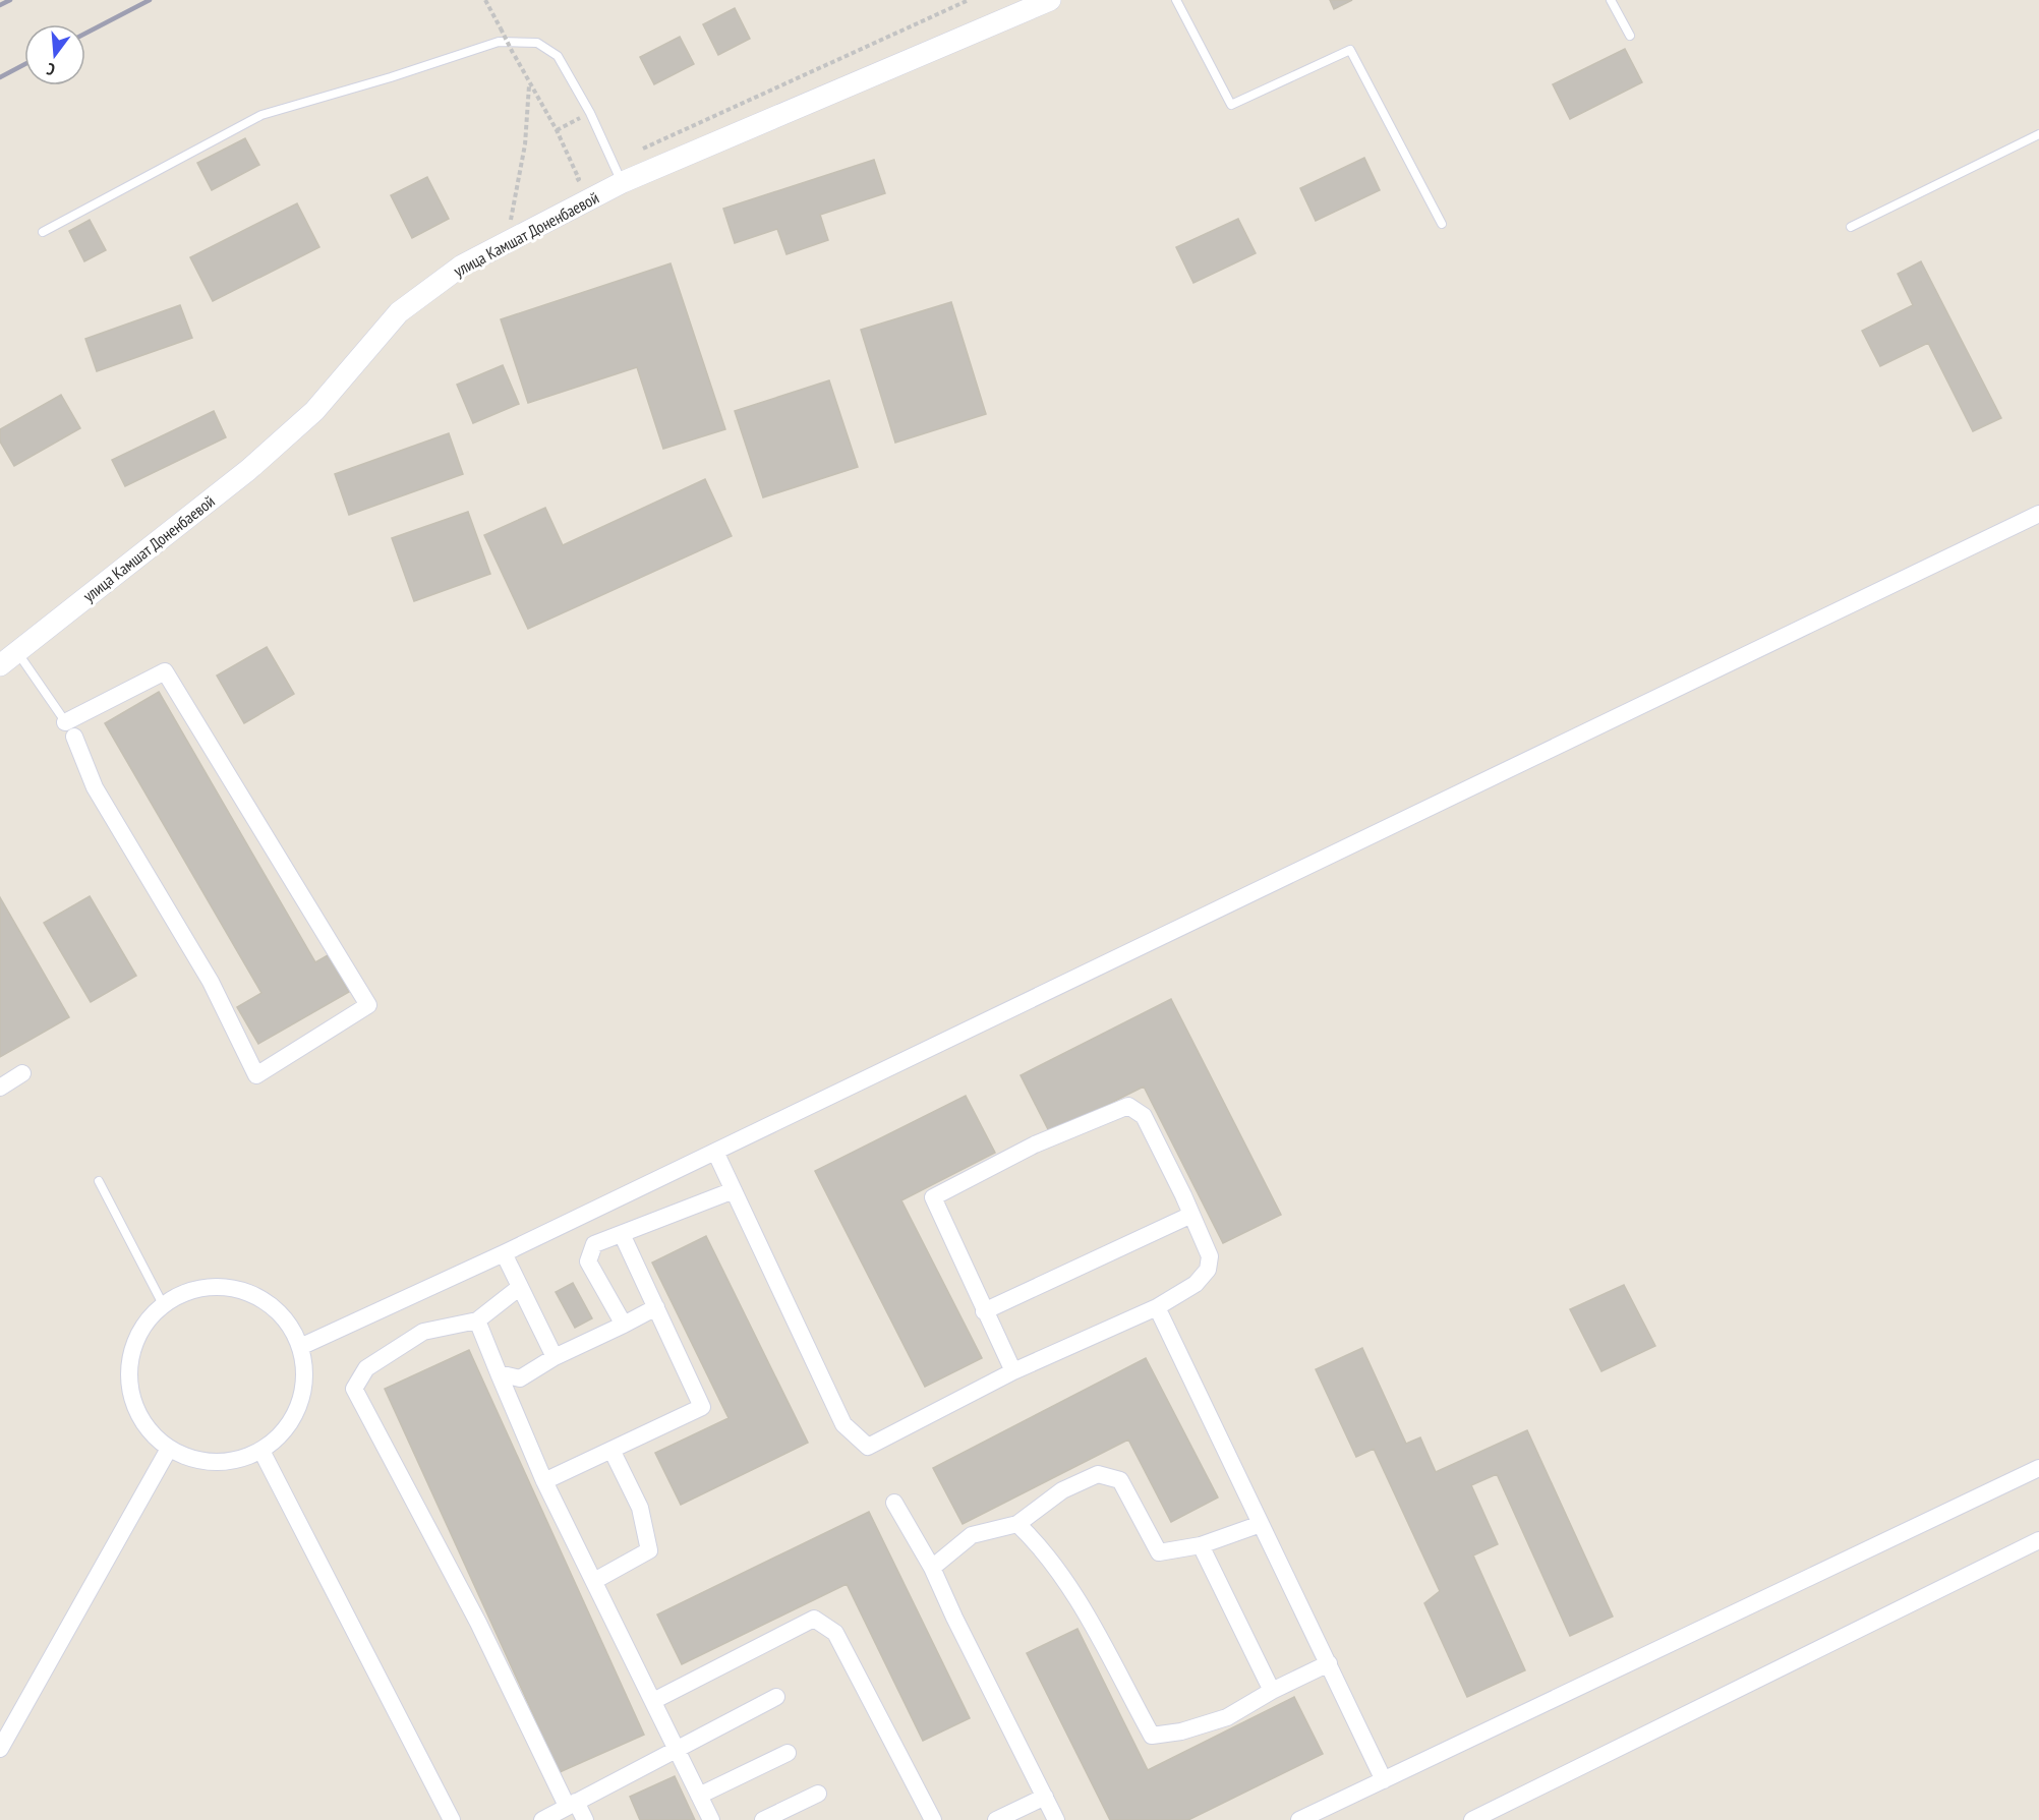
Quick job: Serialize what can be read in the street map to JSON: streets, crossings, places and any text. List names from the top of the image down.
{
  "streets": {
    "street": ["улица Камшат Доненбаевой"]
  },
  "north": "bottom"
}
